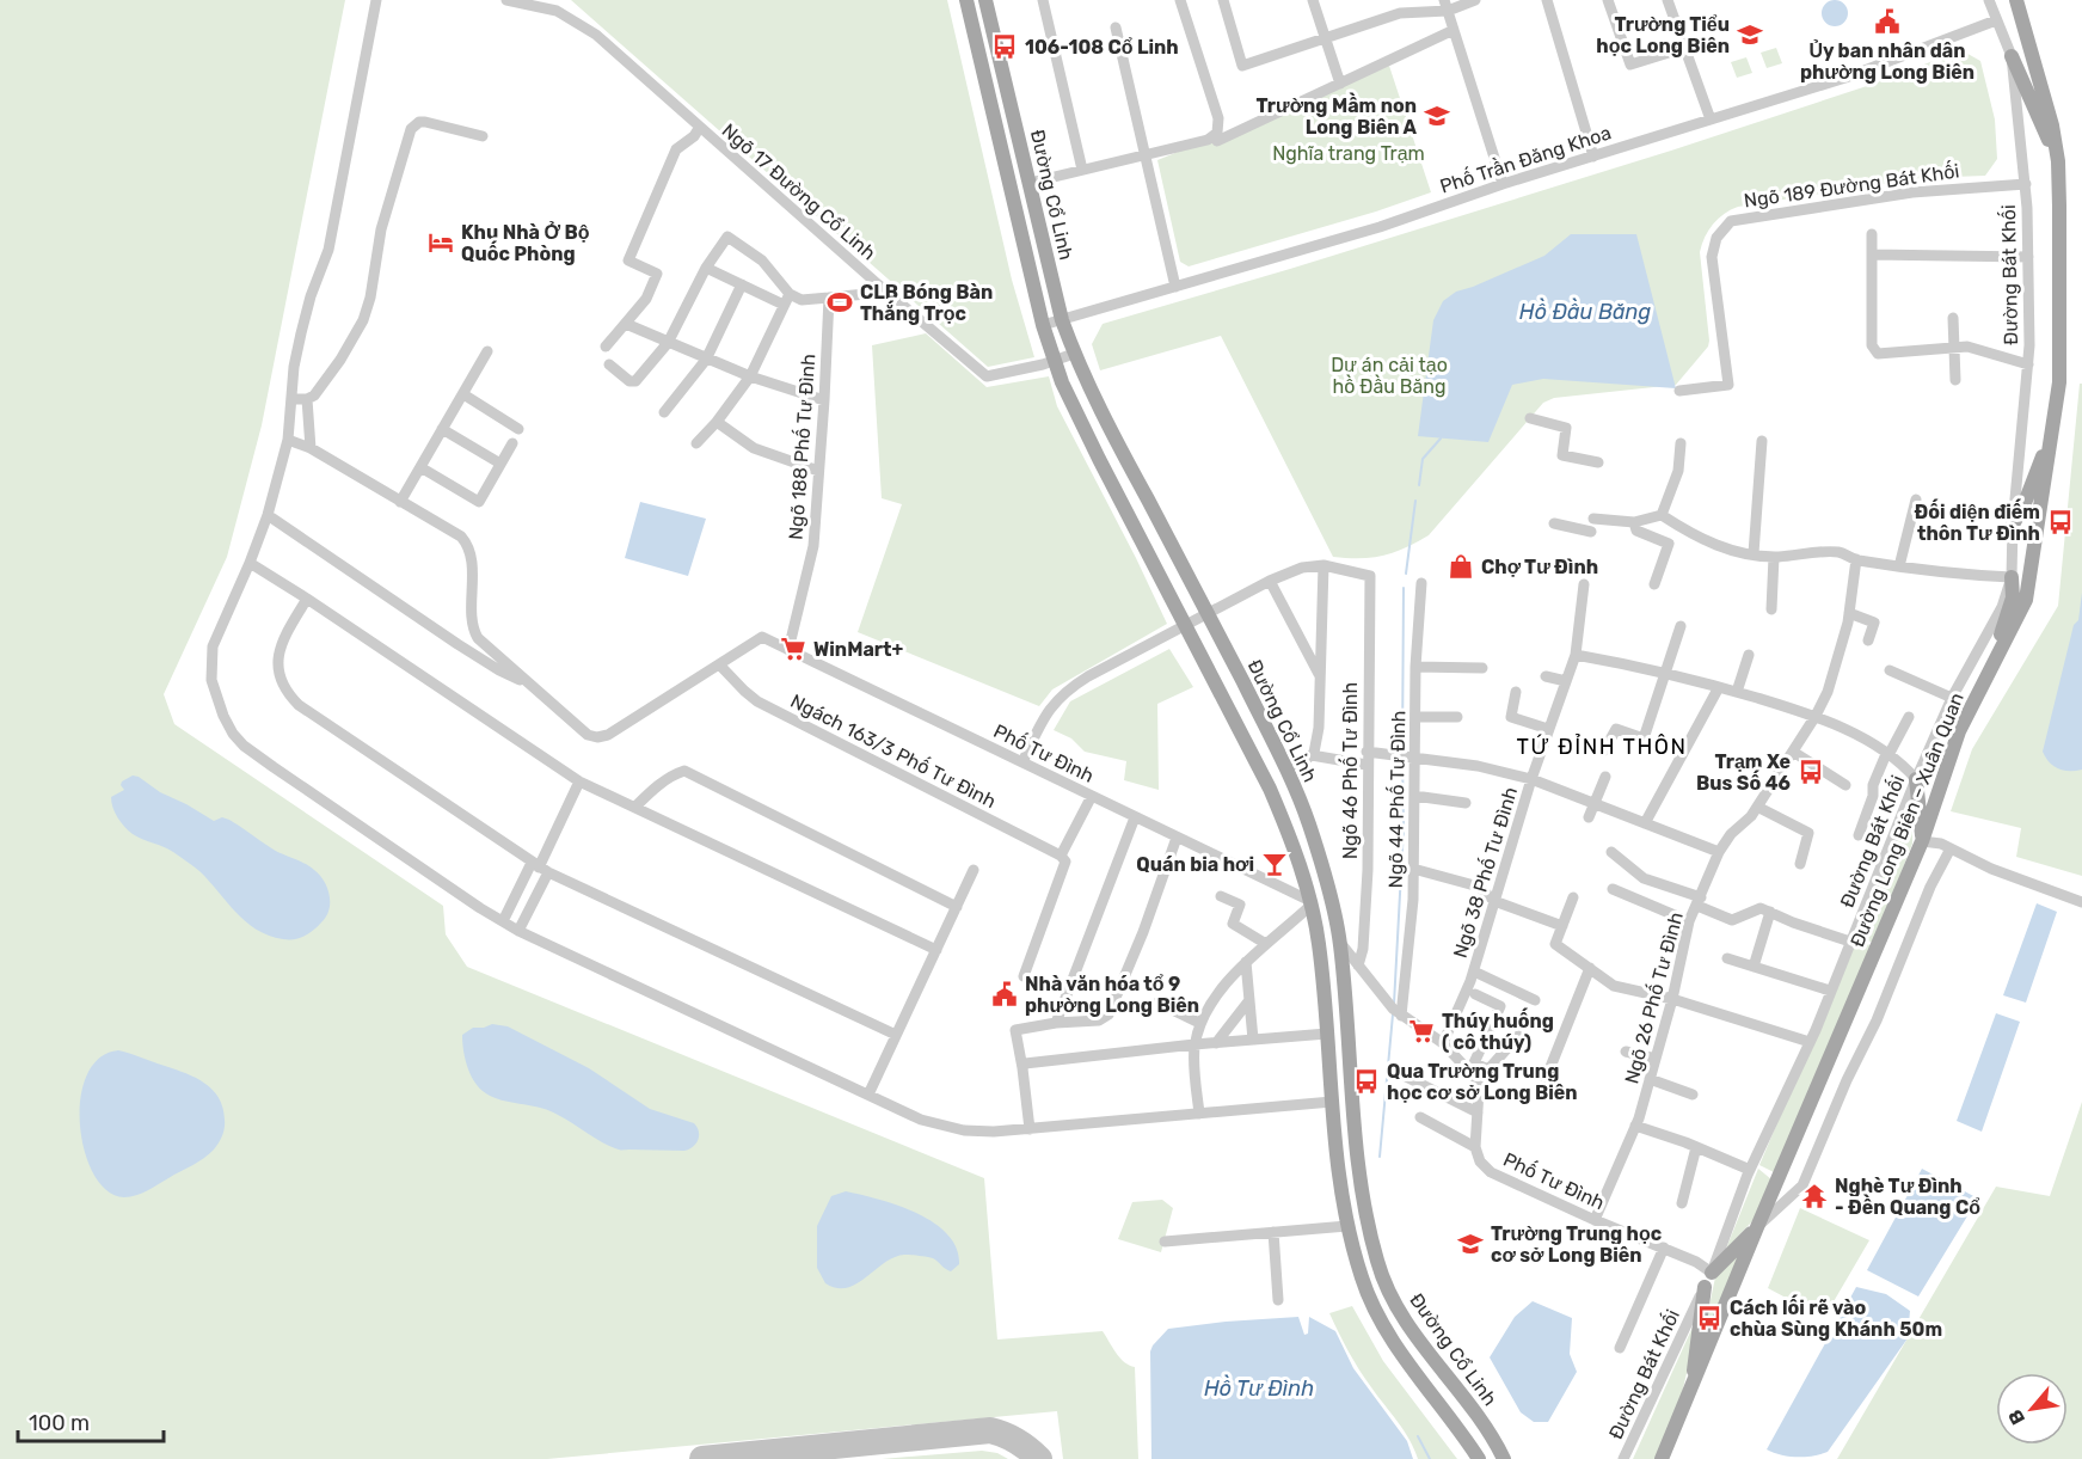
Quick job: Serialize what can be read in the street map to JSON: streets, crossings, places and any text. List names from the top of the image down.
{
  "streets": {
    "main road": ["Đường Cổ Linh", "Đường Long Biên – Xuân Quan"],
    "street": [
      "Phố Trần Đăng Khoa",
      "Ngõ 189 Đường Bát Khối",
      "Ngõ 17 Đường Cổ Linh",
      "Đường Bát Khối",
      "Ngõ 188 Phố Tư Đình",
      "Ngách 163/3 Phố Tư Đình",
      "Phố Tư Đình",
      "Ngõ 46 Phố Tư Đình",
      "Ngõ 44 Phố Tư Đình",
      "Ngõ 38 Phố Tư Đình",
      "Ngõ 26 Phố Tư Đình"
    ]
  },
  "crossings": [
    ["Phố Trần Đăng Khoa", "Đường Cổ Linh"],
    ["Phố Trần Đăng Khoa", "Đường Bát Khối"],
    ["Ngõ 189 Đường Bát Khối", "Đường Bát Khối"],
    ["Ngõ 17 Đường Cổ Linh", "Đường Cổ Linh"],
    ["Đường Cổ Linh", "Phố Tư Đình"],
    ["Đường Bát Khối", "Phố Tư Đình"],
    ["Ngõ 188 Phố Tư Đình", "Phố Tư Đình"],
    ["Ngách 163/3 Phố Tư Đình", "Phố Tư Đình"],
    ["Phố Tư Đình", "Ngõ 26 Phố Tư Đình"]
  ],
  "districts": ["TỨ ĐỈNH THÔN"],
  "water": ["Hồ Đầu Băng", "Hồ Tư Đình"],
  "parks": ["Nghĩa trang Trạm", "Dự án cải tạo hồ Đầu Băng"],
  "places": {
    "public building": ["Ủy ban nhân dân phường Long Biên", "Nhà văn hóa tổ 9 phường Long Biên"],
    "school or university": ["Trường Tiểu học Long Biên", "Trường Mầm non Long Biên A", "Trường Trung học cơ sở Long Biên"],
    "bus stop": [
      "106-108 Cổ Linh",
      "Đối diện điếm thôn Tư Đình",
      "Trạm Xe Bus Số 46",
      "Qua Trường Trung học cơ sở Long Biên",
      "Cách lối rẽ vào chùa Sùng Khánh 50m"
    ],
    "hotel": ["Khu Nhà Ở Bộ Quốc Phòng"],
    "sports": ["CLB Bóng Bàn Thắng Trọc"],
    "shop": ["Chợ Tư Đình"],
    "supermarket": ["WinMart+", "Thúy huống ( cô thúy)"],
    "bar": ["Quán bia hơi"],
    "temple": ["Nghè Tư Đình - Đền Quang Cổ"]
  },
  "scale_bar": "100 m",
  "north": "bottom left"
}
